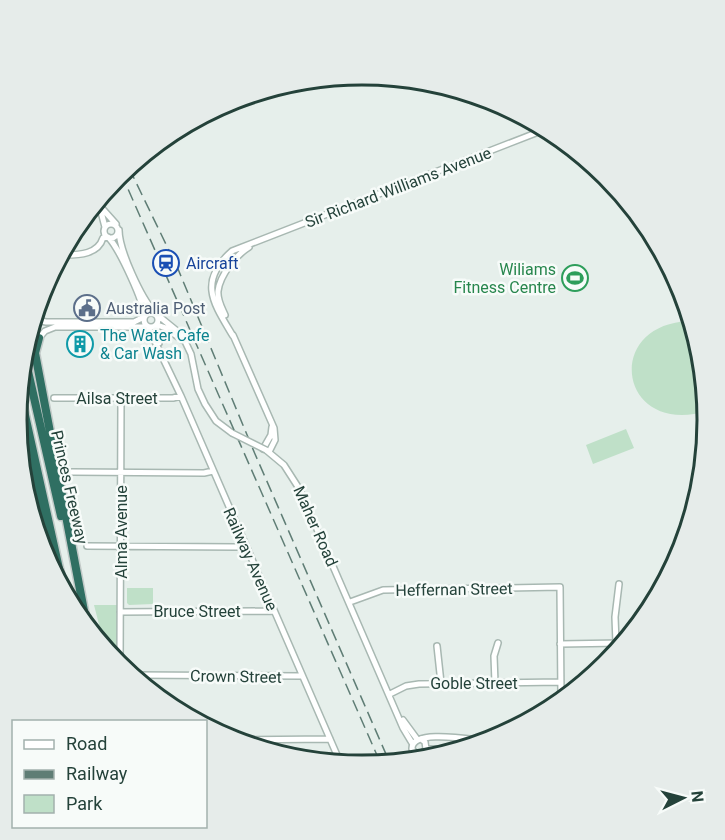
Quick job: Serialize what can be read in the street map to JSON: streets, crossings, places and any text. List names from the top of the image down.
{
  "streets": {
    "highway": ["Princes Freeway"],
    "street": [
      "Sir Richard Williams Avenue",
      "Ailsa Street",
      "Maher Road",
      "Alma Avenue",
      "Railway Avenue",
      "Heffernan Street",
      "Bruce Street",
      "Crown Street",
      "Goble Street"
    ]
  },
  "crossings": [
    ["Sir Richard Williams Avenue", "Maher Road"],
    ["Ailsa Street", "Alma Avenue"],
    ["Ailsa Street", "Railway Avenue"],
    ["Maher Road", "Railway Avenue"],
    ["Maher Road", "Heffernan Street"],
    ["Maher Road", "Goble Street"],
    ["Alma Avenue", "Bruce Street"],
    ["Railway Avenue", "Bruce Street"],
    ["Railway Avenue", "Crown Street"]
  ],
  "places": {
    "station": ["Aircraft"],
    "sports": ["Wiliams Fitness Centre"],
    "public building": ["Australia Post"],
    "building": ["The Water Cafe & Car Wash"]
  },
  "legend": ["Road", "Railway", "Park"],
  "north": "right"
}
